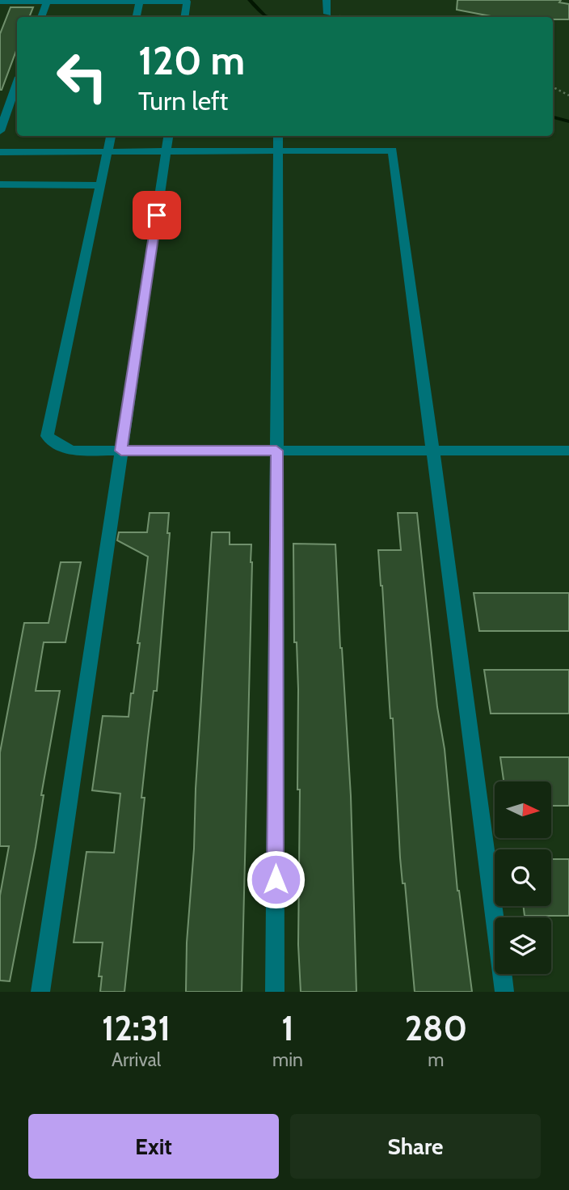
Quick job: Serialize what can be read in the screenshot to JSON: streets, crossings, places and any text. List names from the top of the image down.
{
  "north": "right",
  "page": {
    "turn": ["120 m", "Turn left"],
    "eta": [
      "12:31",
      "Arrival",
      "1",
      "min",
      "280",
      "m"
    ],
    "buttons": ["Exit", "Share"]
  }
}
